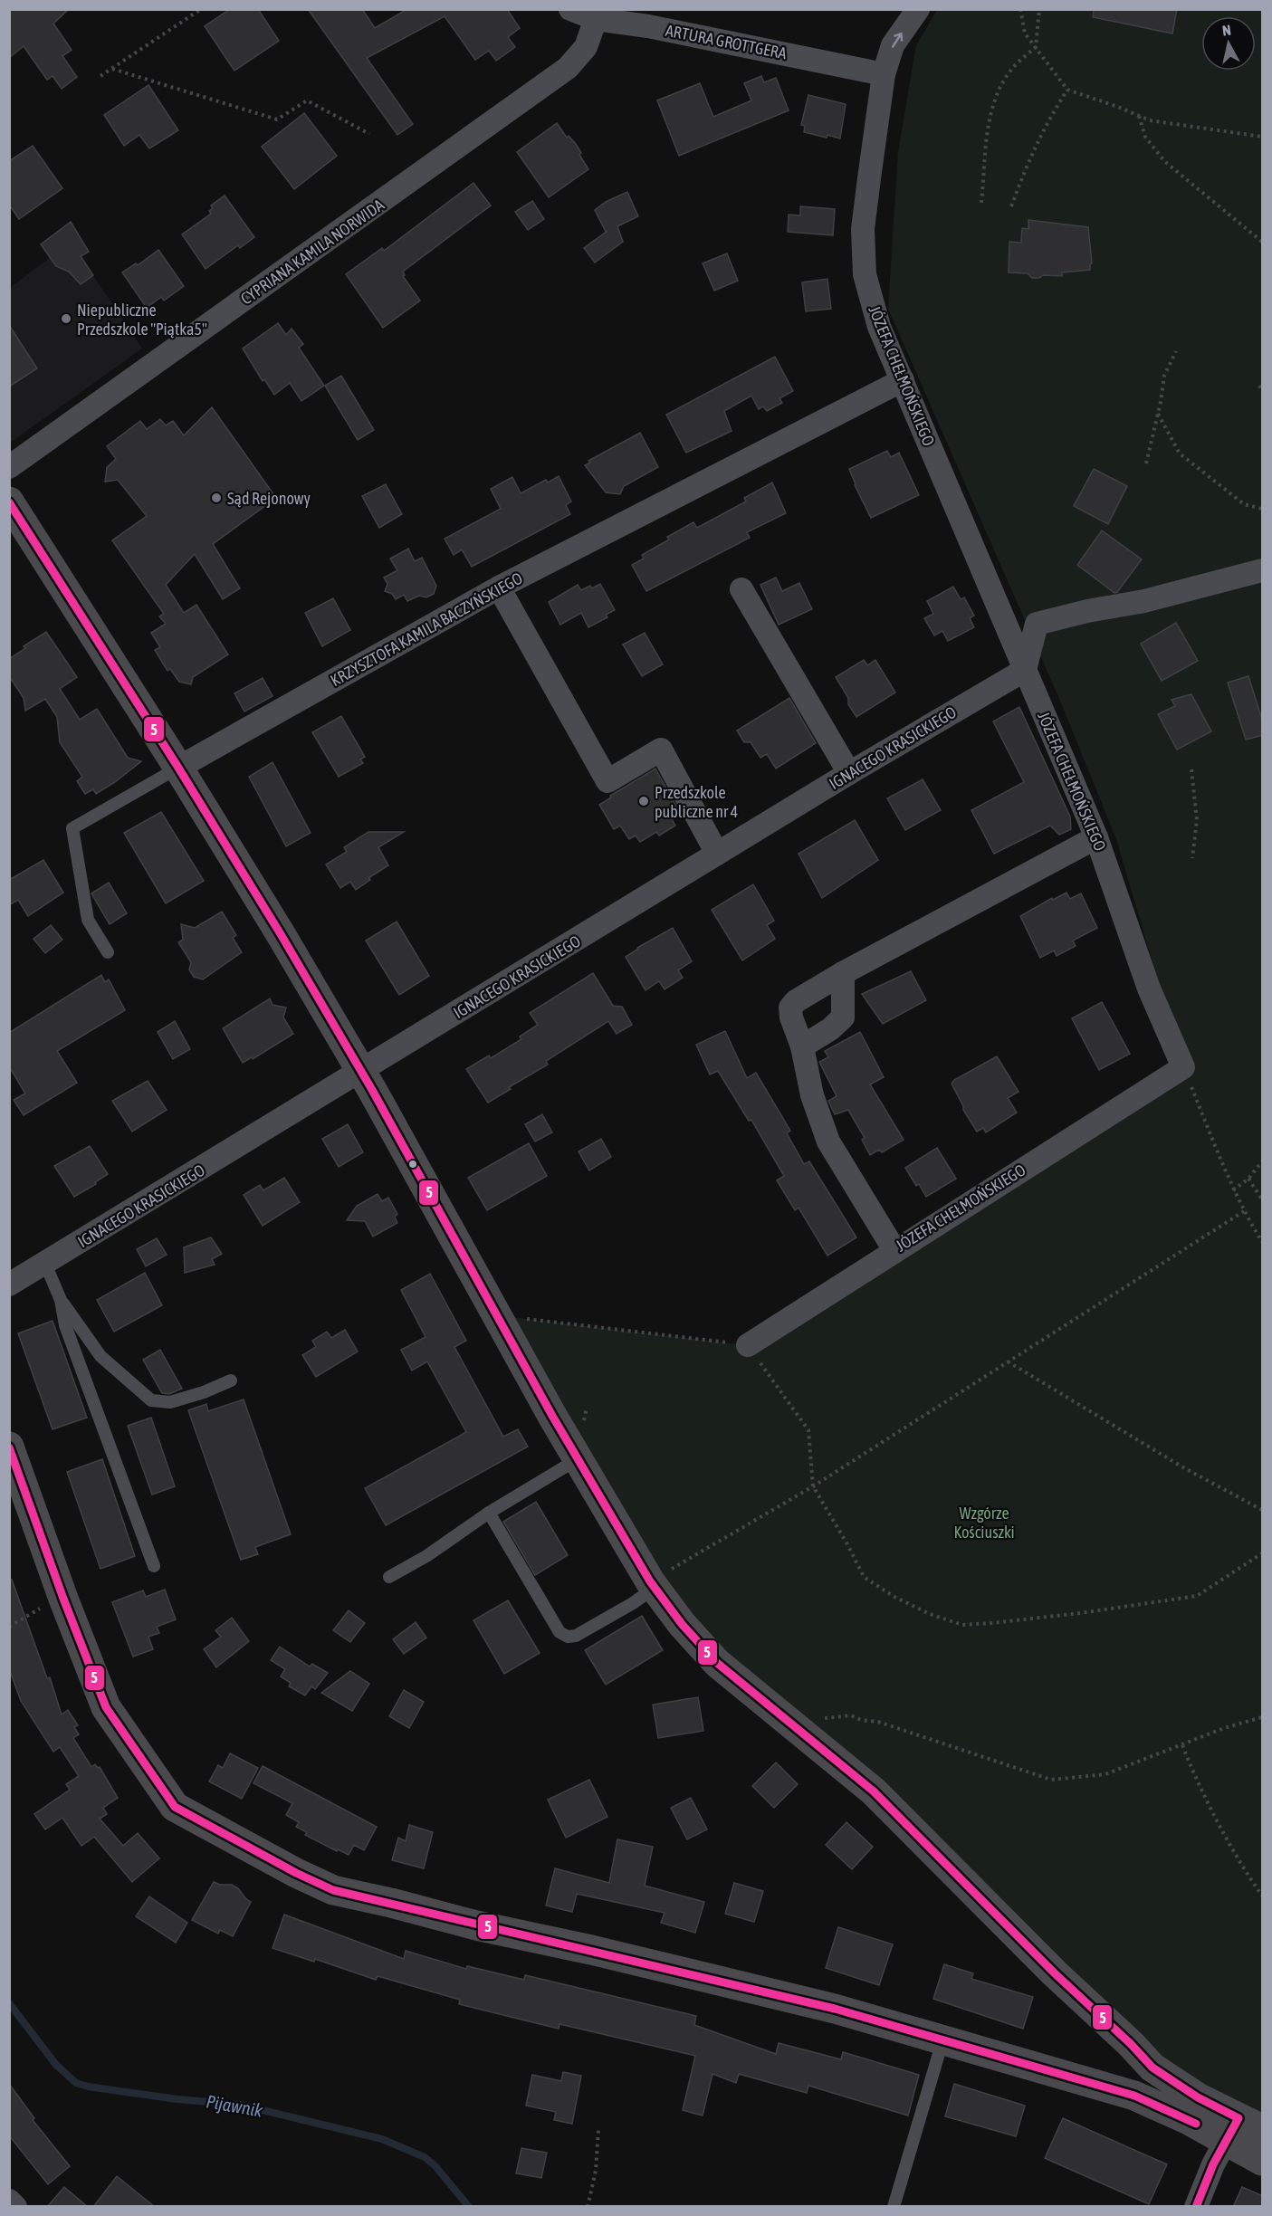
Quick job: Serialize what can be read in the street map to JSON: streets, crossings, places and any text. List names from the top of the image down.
{
  "streets": {
    "street": [
      "ARTURA GROTTGERA",
      "CYPRIANA KAMILA NORWIDA",
      "JÓZEFA CHEŁMOŃSKIEGO",
      "KRZYSZTOFA KAMILA BACZYŃSKIEGO",
      "IGNACEGO KRASICKIEGO"
    ]
  },
  "crossings": [
    ["ARTURA GROTTGERA", "CYPRIANA KAMILA NORWIDA"],
    ["ARTURA GROTTGERA", "JÓZEFA CHEŁMOŃSKIEGO"],
    ["JÓZEFA CHEŁMOŃSKIEGO", "KRZYSZTOFA KAMILA BACZYŃSKIEGO"],
    ["JÓZEFA CHEŁMOŃSKIEGO", "IGNACEGO KRASICKIEGO"]
  ],
  "water": ["Pijawnik"],
  "parks": ["Wzgórze Kościuszki"],
  "places": ["Niepubliczne Przedszkole \"Piątka5\"", "Sąd Rejonowy", "Przedszkole publiczne nr 4"],
  "lines": ["transit line 5"],
  "north": "top"
}
